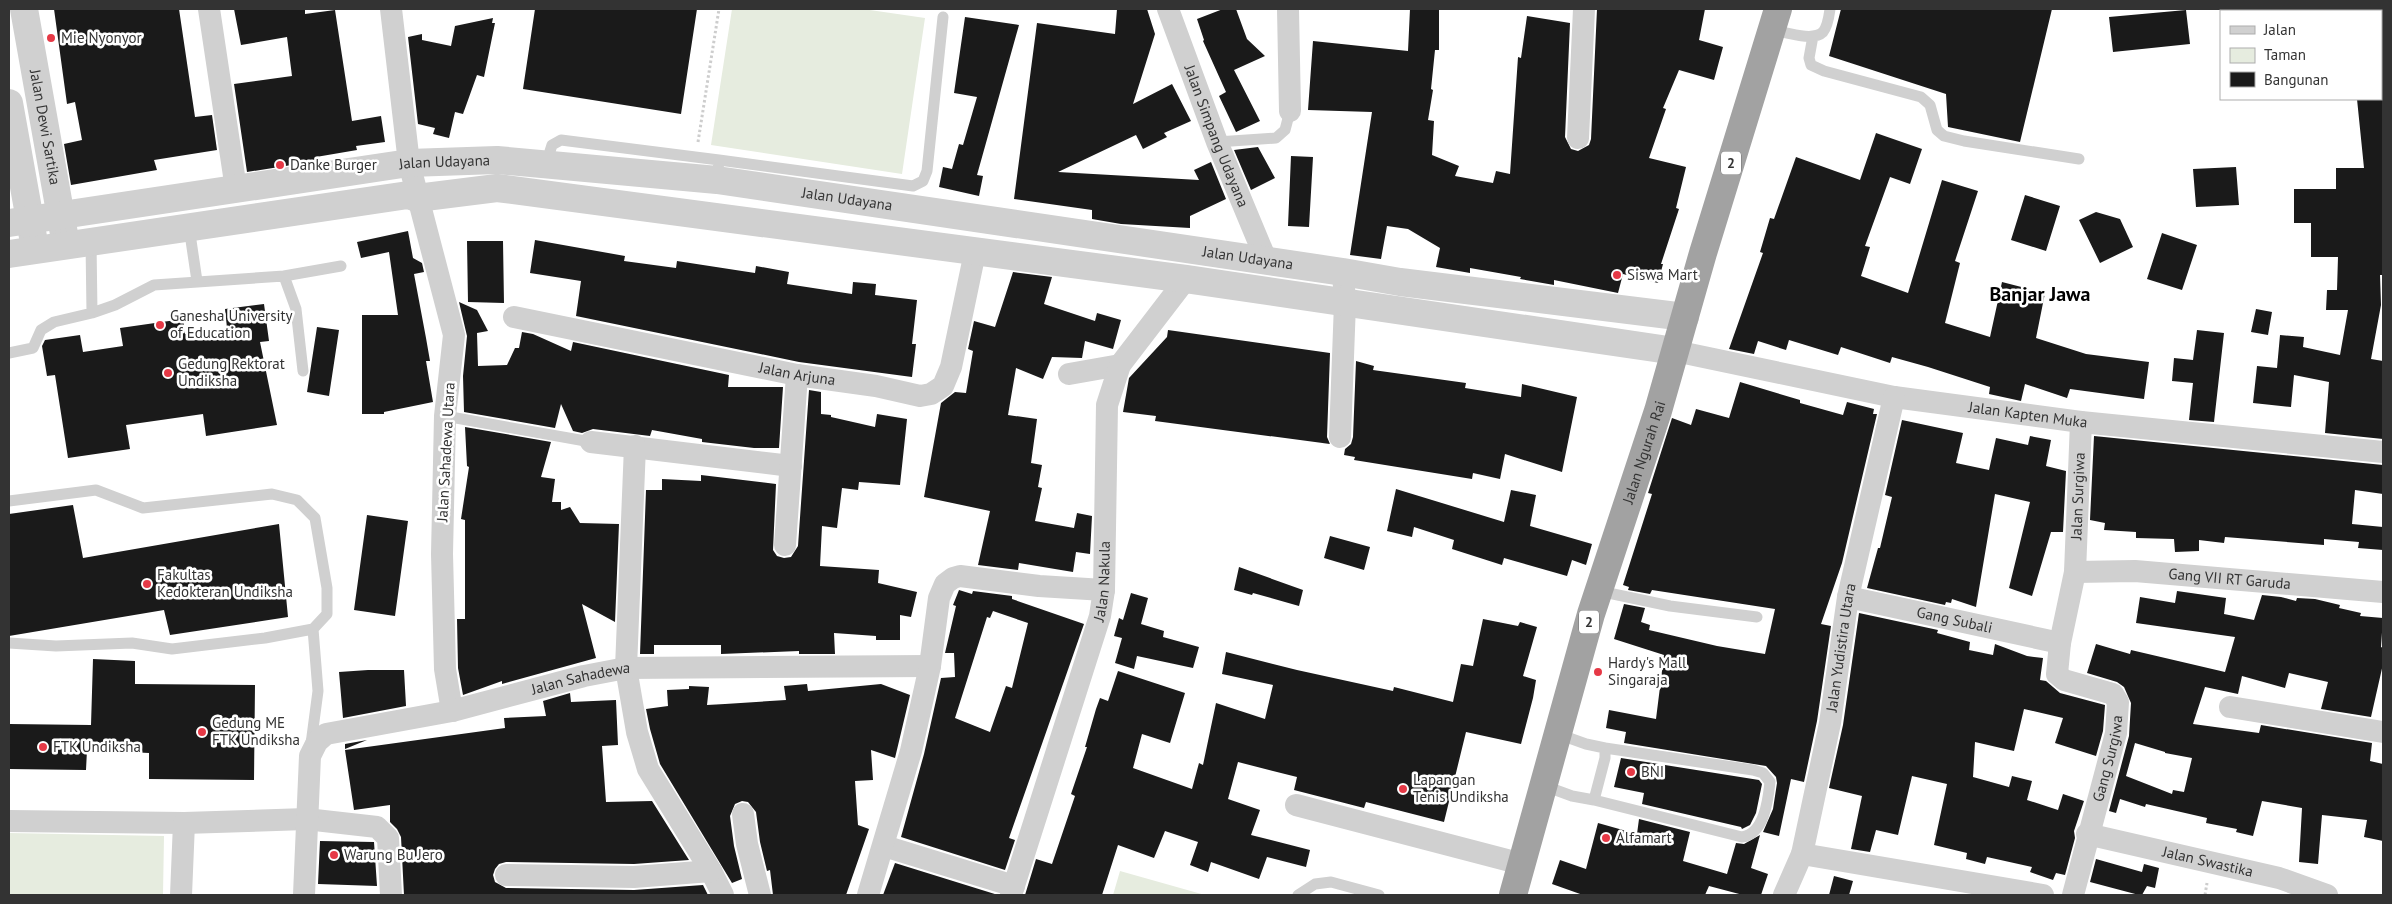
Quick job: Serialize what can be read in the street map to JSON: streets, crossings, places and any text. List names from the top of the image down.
{
  "streets": {
    "highway": ["2", "Jalan Ngurah Rai"],
    "street": [
      "Jalan Dewi Sartika",
      "Jalan Simpang Udayana",
      "Jalan Udayana",
      "Jalan Arjuna",
      "Jalan Kapten Muka",
      "Jalan Sahadewa Utara",
      "Jalan Surgiwa",
      "Gang VII RT Garuda",
      "Jalan Nakula",
      "Gang Subali",
      "Jalan Yudistira Utara",
      "Jalan Sahadewa",
      "Gang Surgiwa",
      "Jalan Swastika"
    ]
  },
  "crossings": [
    ["Jalan Dewi Sartika", "Jalan Udayana"],
    ["Jalan Simpang Udayana", "Jalan Udayana"],
    ["Jalan Udayana", "Jalan Arjuna"],
    ["Jalan Udayana", "Jalan Kapten Muka"],
    ["Jalan Udayana", "Jalan Sahadewa Utara"],
    ["Jalan Udayana", "Jalan Ngurah Rai"],
    ["Jalan Udayana", "Jalan Nakula"],
    ["Jalan Kapten Muka", "Jalan Ngurah Rai"],
    ["Jalan Kapten Muka", "Jalan Surgiwa"],
    ["Jalan Kapten Muka", "Jalan Yudistira Utara"],
    ["Jalan Sahadewa Utara", "Jalan Sahadewa"],
    ["Jalan Surgiwa", "Gang VII RT Garuda"],
    ["Jalan Surgiwa", "Gang Surgiwa"],
    ["Gang VII RT Garuda", "Gang Surgiwa"],
    ["Gang Subali", "Jalan Yudistira Utara"],
    ["Gang Subali", "Gang Surgiwa"],
    ["Gang Surgiwa", "Jalan Swastika"]
  ],
  "districts": ["Banjar Jawa"],
  "places": [
    "Mie Nyonyor",
    "Danke Burger",
    "Siswa Mart",
    "Ganesha University of Education",
    "Gedung Rektorat Undiksha",
    "Fakultas Kedokteran Undiksha",
    "Hardy's Mall Singaraja",
    "Gedung ME FTK Undiksha",
    "FTK Undiksha",
    "BNI",
    "Lapangan Tenis Undiksha",
    "Alfamart",
    "Warung Bu Jero"
  ],
  "legend": ["Jalan", "Taman", "Bangunan"]
}
